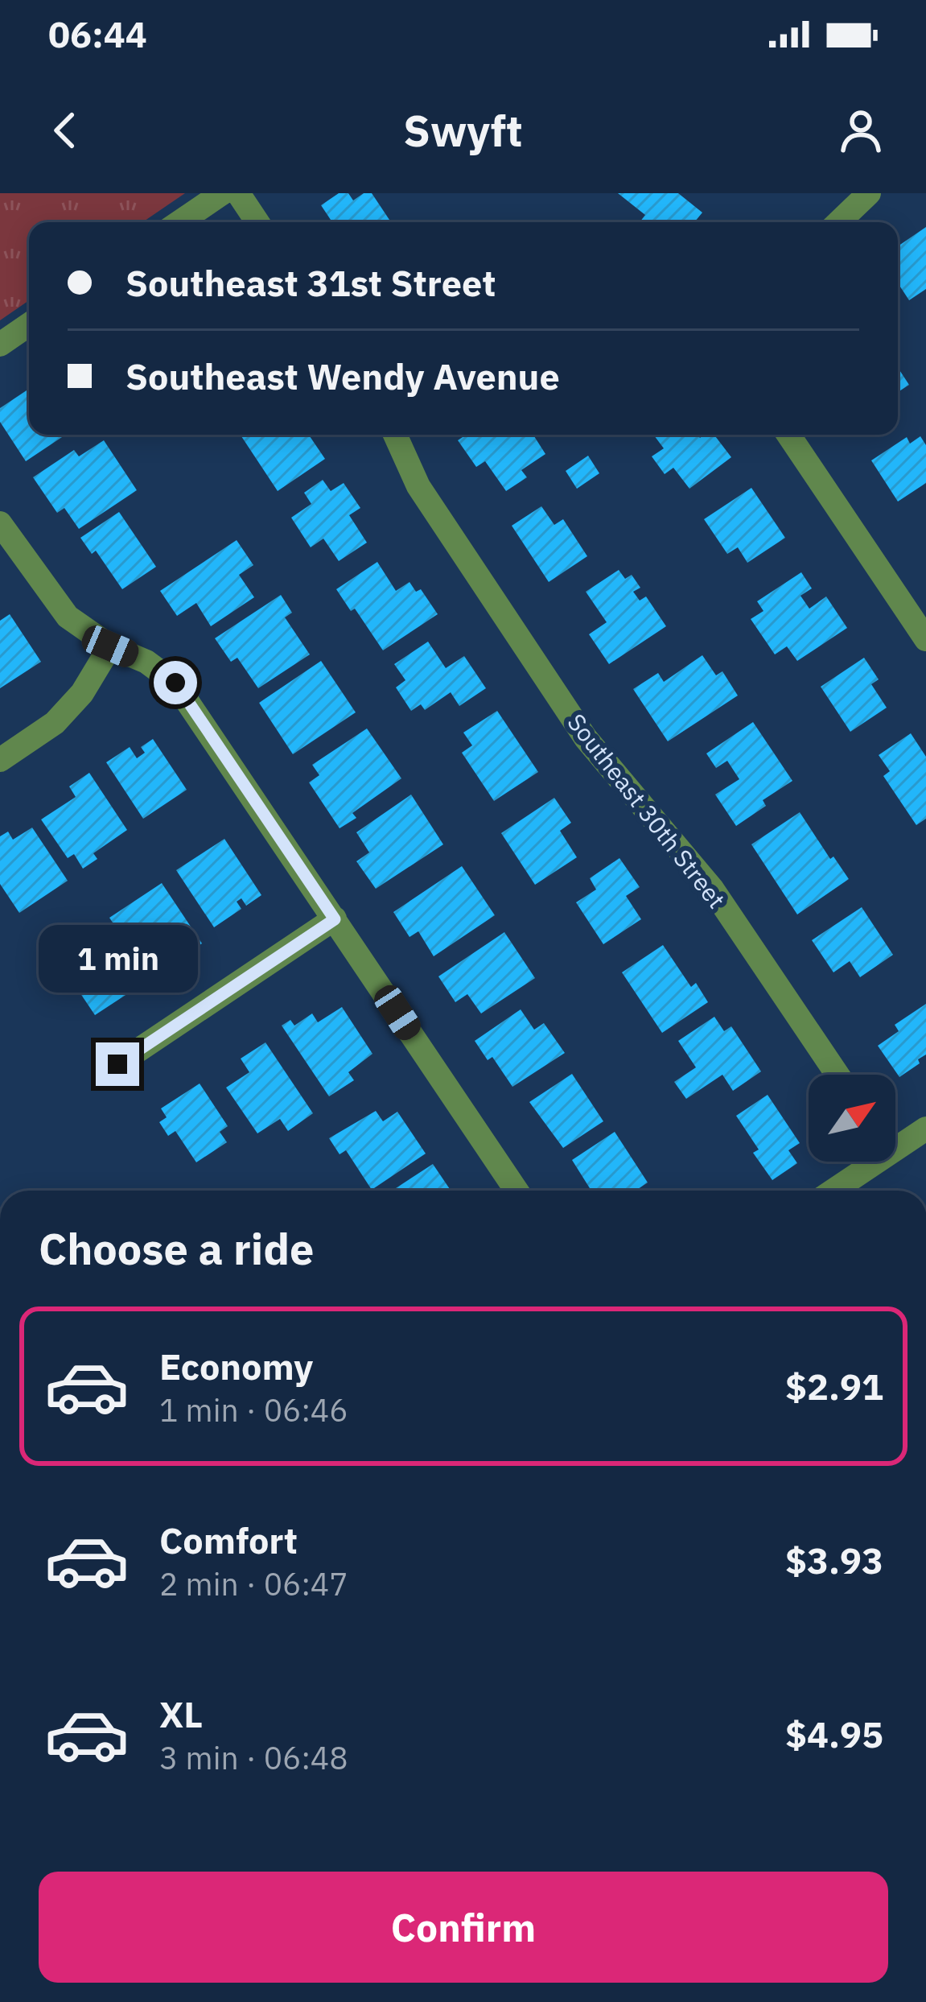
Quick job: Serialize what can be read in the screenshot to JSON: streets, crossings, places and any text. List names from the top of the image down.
{
  "streets": {
    "street": ["Southeast 30th Street"]
  },
  "north": "top right",
  "page": {
    "status": "06:44",
    "header": "Swyft",
    "banner": ["Southeast 31st Street", "Southeast Wendy Avenue"],
    "bubble": "1 min",
    "heading": "Choose a ride",
    "list": [
      {
        "name": "Economy",
        "note": "1 min · 06:46",
        "value": "$2.91"
      },
      {
        "name": "Comfort",
        "note": "2 min · 06:47",
        "value": "$3.93"
      },
      {
        "name": "XL",
        "note": "3 min · 06:48",
        "value": "$4.95"
      }
    ],
    "buttons": "Confirm"
  }
}
